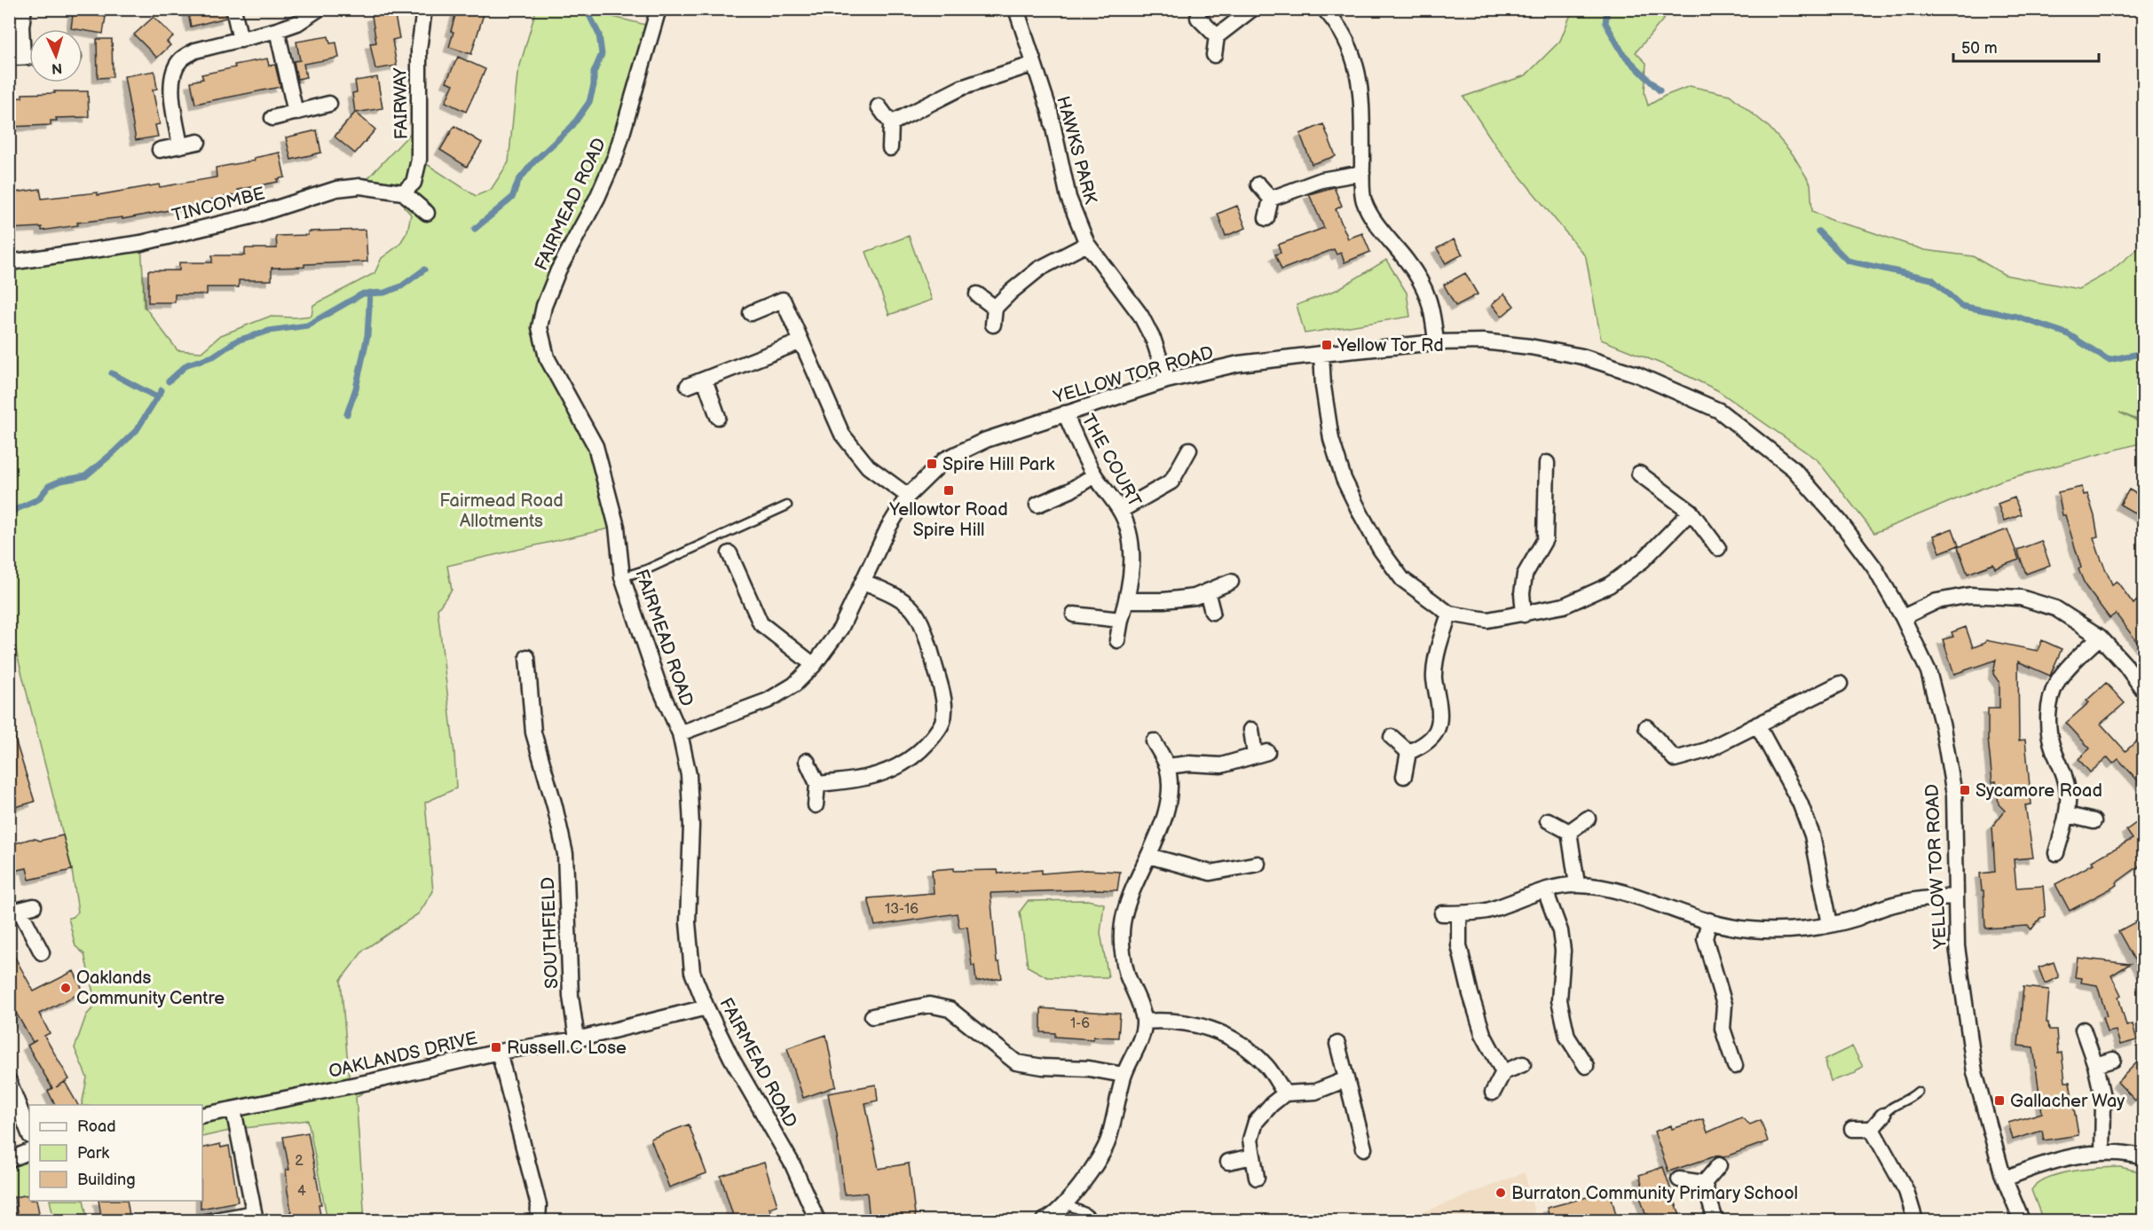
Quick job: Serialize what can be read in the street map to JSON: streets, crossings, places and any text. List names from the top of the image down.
{
  "streets": {
    "street": [
      "FAIRWAY",
      "HAWKS PARK",
      "TINCOMBE",
      "FAIRMEAD ROAD",
      "YELLOW TOR ROAD",
      "THE COURT",
      "SOUTHFIELD",
      "OAKLANDS DRIVE"
    ]
  },
  "crossings": [
    ["FAIRWAY", "TINCOMBE"],
    ["HAWKS PARK", "YELLOW TOR ROAD"],
    ["FAIRMEAD ROAD", "YELLOW TOR ROAD"],
    ["FAIRMEAD ROAD", "OAKLANDS DRIVE"],
    ["YELLOW TOR ROAD", "THE COURT"],
    ["SOUTHFIELD", "OAKLANDS DRIVE"]
  ],
  "parks": ["Fairmead Road Allotments"],
  "places": {
    "transit": [
      "Yellow Tor Rd",
      "Spire Hill Park",
      "Yellowtor Road Spire Hill",
      "Sycamore Road",
      "Russell C Lose",
      "Gallacher Way"
    ],
    "other": ["Oaklands Community Centre", "Burraton Community Primary School"]
  },
  "house_numbers": [
    "13-16",
    "1-6",
    "2",
    "4"
  ],
  "legend": ["Road", "Park", "Building"],
  "scale_bar": "50 m",
  "north": "bottom"
}
